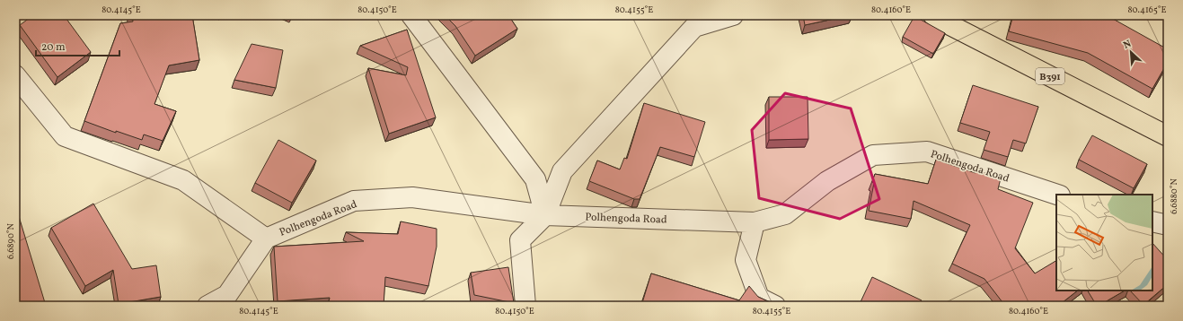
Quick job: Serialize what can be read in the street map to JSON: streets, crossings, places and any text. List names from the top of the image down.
{
  "streets": {
    "main road": ["B391"],
    "street": ["Polhengoda Road"]
  },
  "scale_bar": "20 m",
  "north": "top left",
  "coordinates": [
    "80.4145°E",
    "80.4150°E",
    "80.4155°E",
    "80.4160°E",
    "80.4165°E",
    "6.6880°N",
    "6.6890°N"
  ]
}
